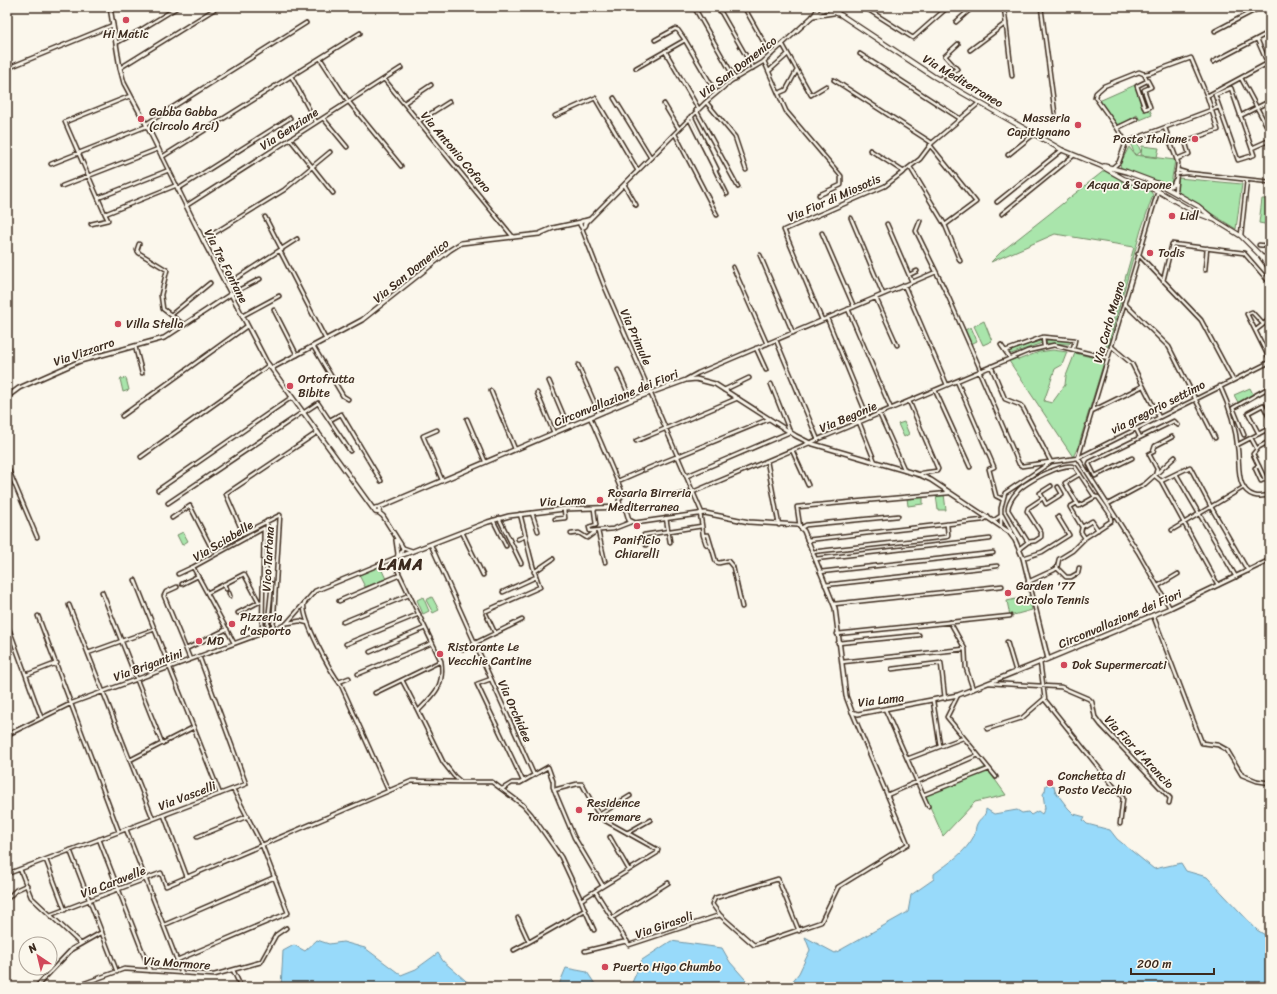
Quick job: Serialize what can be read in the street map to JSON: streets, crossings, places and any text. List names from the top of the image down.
{
  "streets": {
    "main road": ["Via Mediterraneo"],
    "street": [
      "Via San Domenico",
      "Via Genziane",
      "Via Antonio Cofano",
      "Via Fior di Miosotis",
      "Via Tre Fontane",
      "Via Carlo Magno",
      "Via Primule",
      "Via Vizzarro",
      "Circonvallazione dei Fiori",
      "via gregorio settimo",
      "Via Begonie",
      "Via Lama",
      "Via Sciabelle",
      "Vico Tartana",
      "Via Brigantini",
      "Via Orchidee",
      "Via Fior d'Arancio",
      "Via Vascelli",
      "Via Caravelle",
      "Via Girasoli",
      "Via Mormore"
    ]
  },
  "crossings": [
    ["Via San Domenico", "Via Antonio Cofano"],
    ["Via San Domenico", "Via Tre Fontane"],
    ["Via San Domenico", "Via Primule"],
    ["Via Mediterraneo", "Via Fior di Miosotis"],
    ["Via Genziane", "Via Antonio Cofano"],
    ["Via Genziane", "Via Tre Fontane"],
    ["Via Tre Fontane", "Via Vizzarro"],
    ["Via Tre Fontane", "Circonvallazione dei Fiori"],
    ["Via Carlo Magno", "via gregorio settimo"],
    ["Via Primule", "Circonvallazione dei Fiori"],
    ["Via Primule", "Via Begonie"],
    ["Circonvallazione dei Fiori", "Via Begonie"],
    ["Circonvallazione dei Fiori", "Via Lama"],
    ["via gregorio settimo", "Via Begonie"],
    ["Via Lama", "Via Brigantini"],
    ["Via Lama", "Via Orchidee"],
    ["Via Lama", "Via Fior d'Arancio"],
    ["Via Sciabelle", "Vico Tartana"],
    ["Via Sciabelle", "Via Brigantini"],
    ["Vico Tartana", "Via Brigantini"],
    ["Via Brigantini", "Via Vascelli"]
  ],
  "districts": ["LAMA"],
  "places": [
    "Hi Matic",
    "Gabba Gabba (circolo Arci)",
    "Masseria Capitignano",
    "Poste Italiane",
    "Acqua & Sapone",
    "Lidl",
    "Todis",
    "Villa Stella",
    "Ortofrutta Bibite",
    "Rosaria Birreria Mediterranea",
    "Panificio Chiarelli",
    "Garden '77 Circolo Tennis",
    "Pizzeria d'asporto",
    "MD",
    "Ristorante Le Vecchie Cantine",
    "Dok Supermercati",
    "Conchetta di Posto Vecchio",
    "Residence Torremare",
    "Puerto Higo Chumbo"
  ],
  "scale_bar": "200 m",
  "north": "top left"
}
